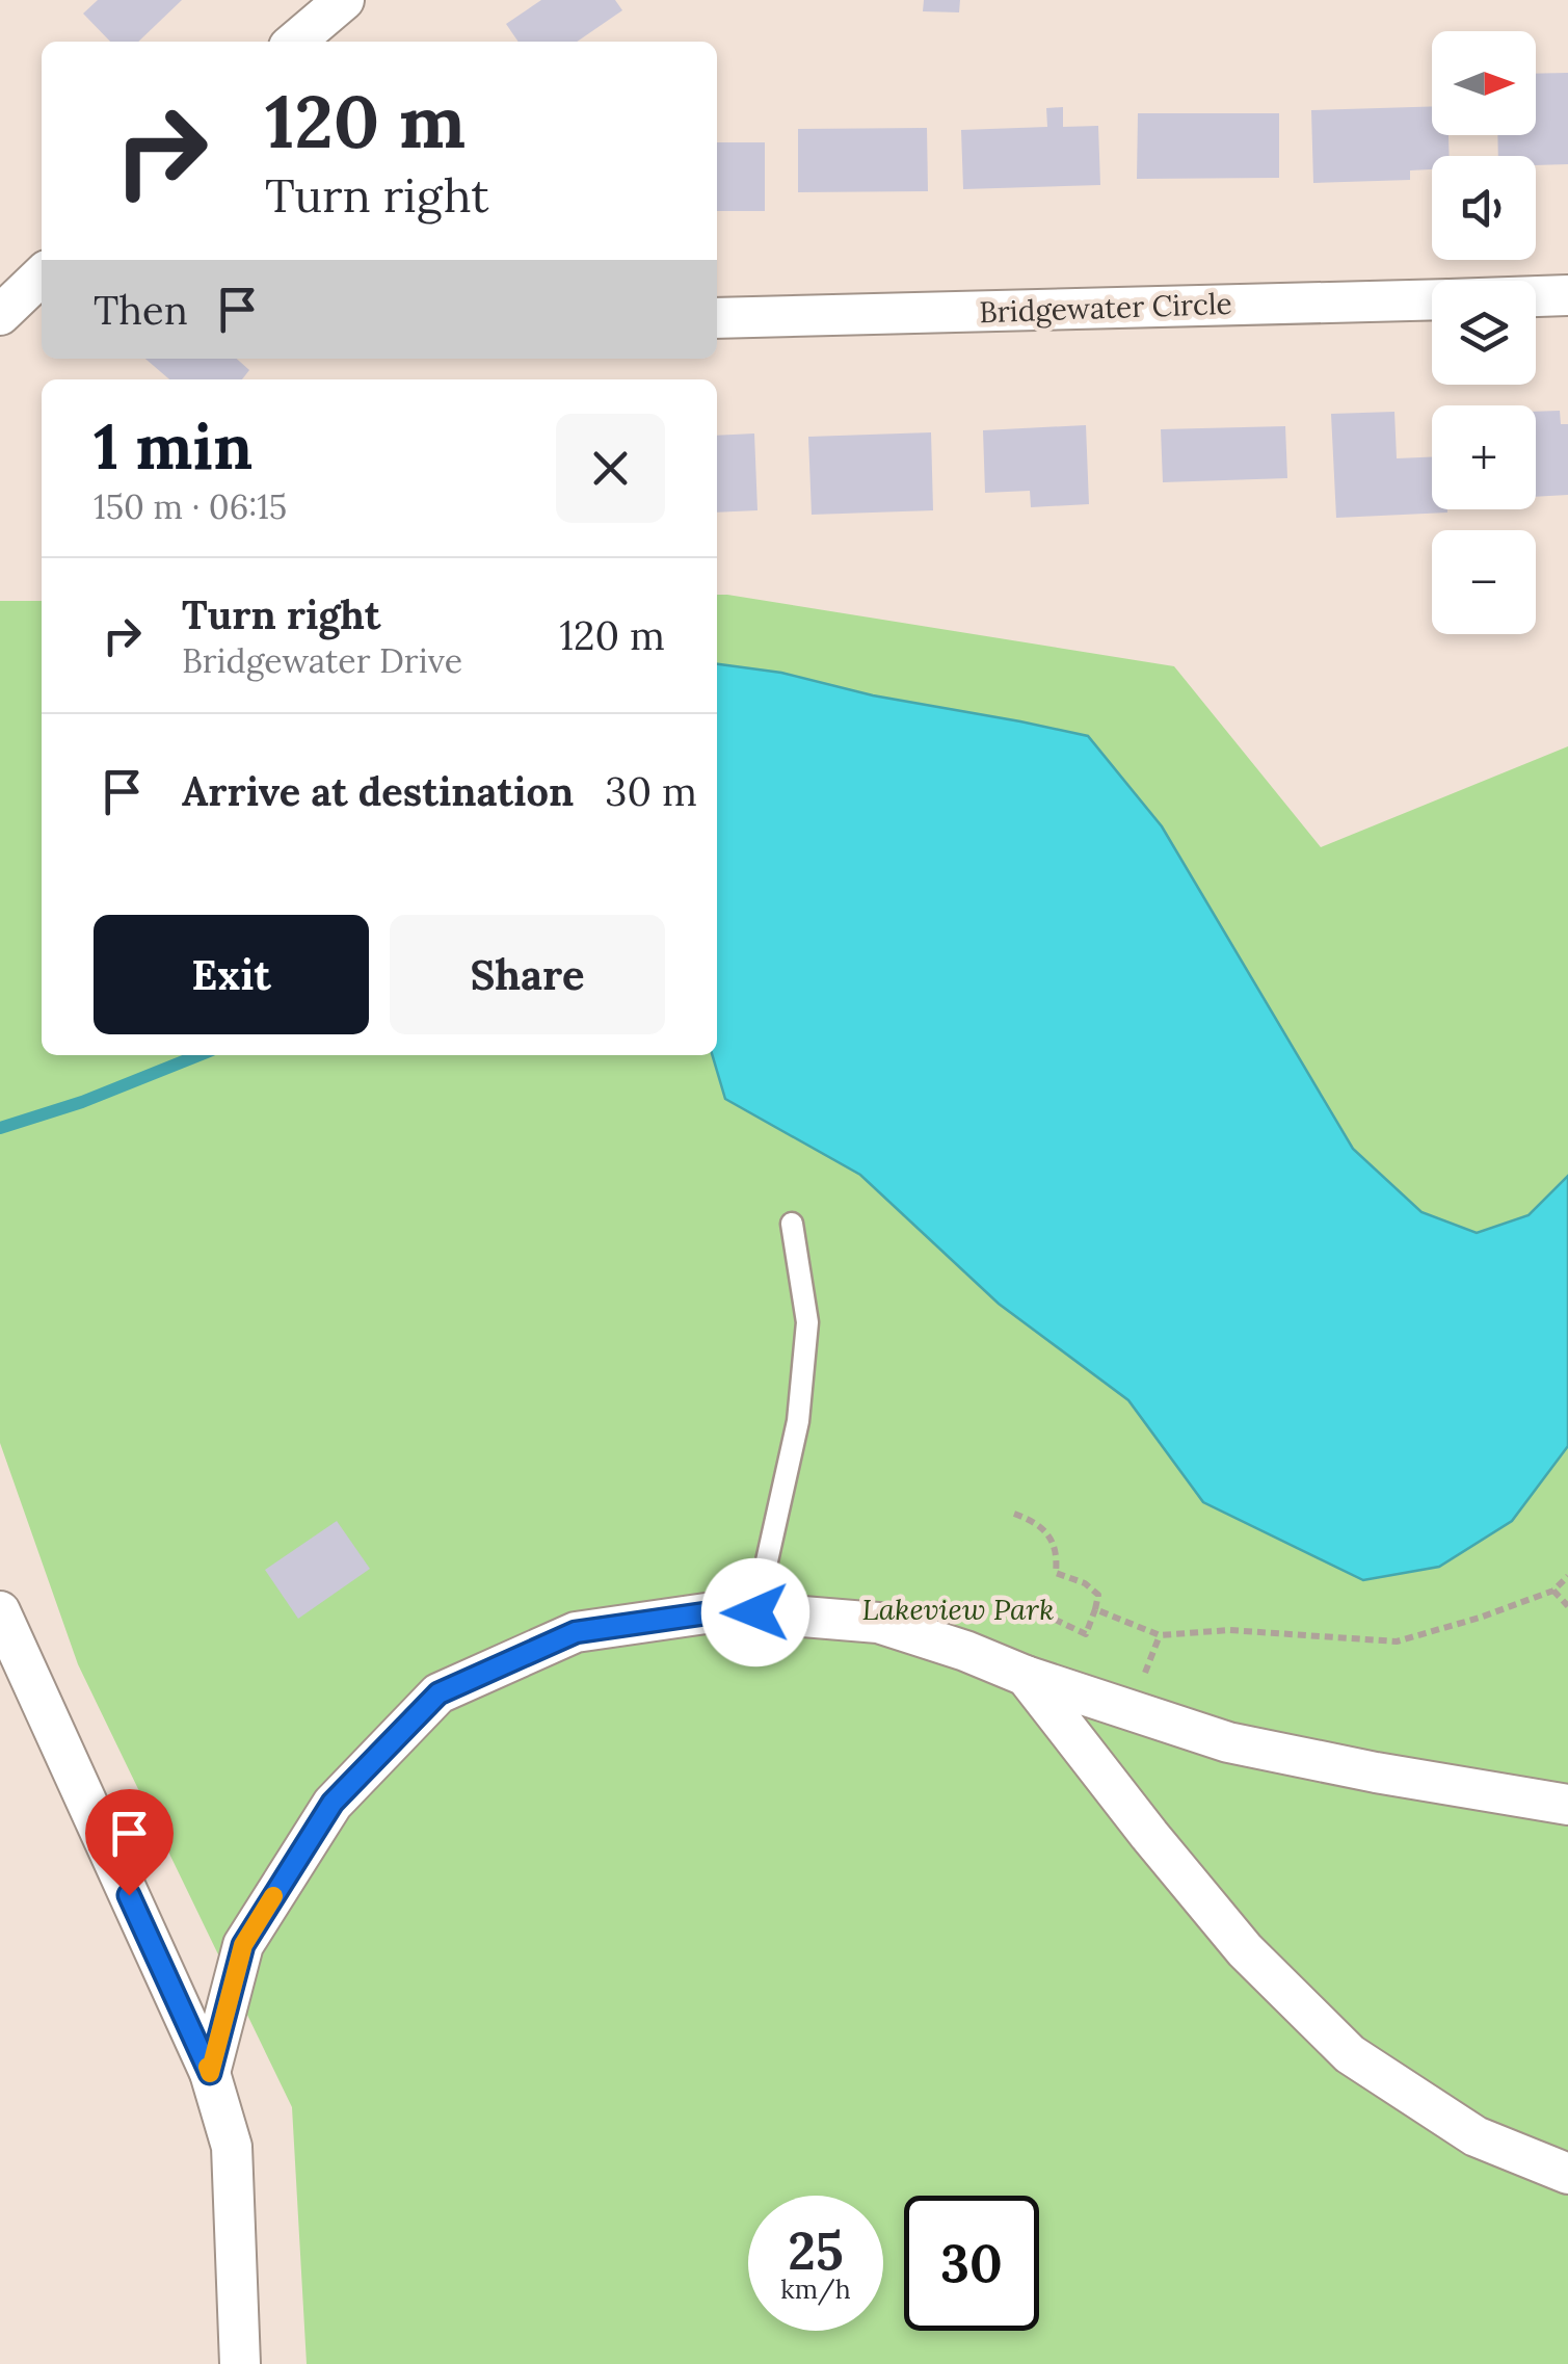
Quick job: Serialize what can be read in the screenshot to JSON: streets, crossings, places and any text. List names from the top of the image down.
{
  "streets": {
    "street": ["Bridgewater Circle"]
  },
  "parks": ["Lakeview Park"],
  "north": "right",
  "page": {
    "map_buttons": ["+", "−"],
    "turn": ["120 m", "Turn right"],
    "then": "Then",
    "heading": ["1 min", "150 m · 06:15"],
    "list": [
      {
        "name": "Turn right",
        "note": "Bridgewater Drive",
        "value": "120 m"
      },
      {
        "name": "Arrive at destination",
        "value": "30 m"
      }
    ],
    "buttons": ["Exit", "Share"],
    "speed": "25 km/h",
    "limit": "30"
  }
}
